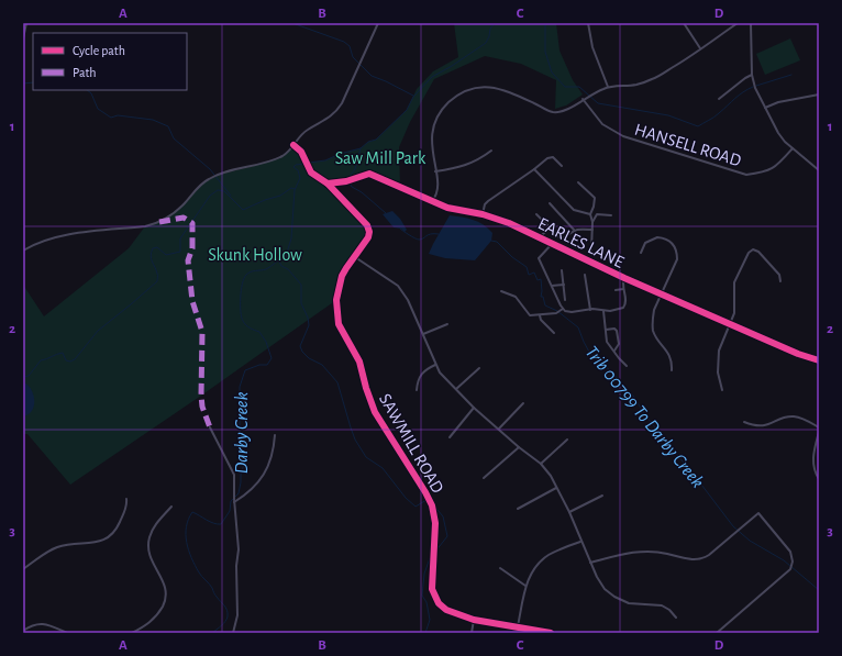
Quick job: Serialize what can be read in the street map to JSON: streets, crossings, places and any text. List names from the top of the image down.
{
  "streets": {
    "street": ["HANSELL ROAD", "EARLES LANE", "SAWMILL ROAD"]
  },
  "crossings": [
    ["EARLES LANE", "SAWMILL ROAD"]
  ],
  "water": ["Trib 00799 To Darby Creek", "Darby Creek"],
  "parks": ["Saw Mill Park", "Skunk Hollow"],
  "legend": ["Cycle path", "Path"],
  "grid": {
    "columns": [
      "A",
      "B",
      "C",
      "D"
    ],
    "rows": ["1", "2", "3"]
  }
}
